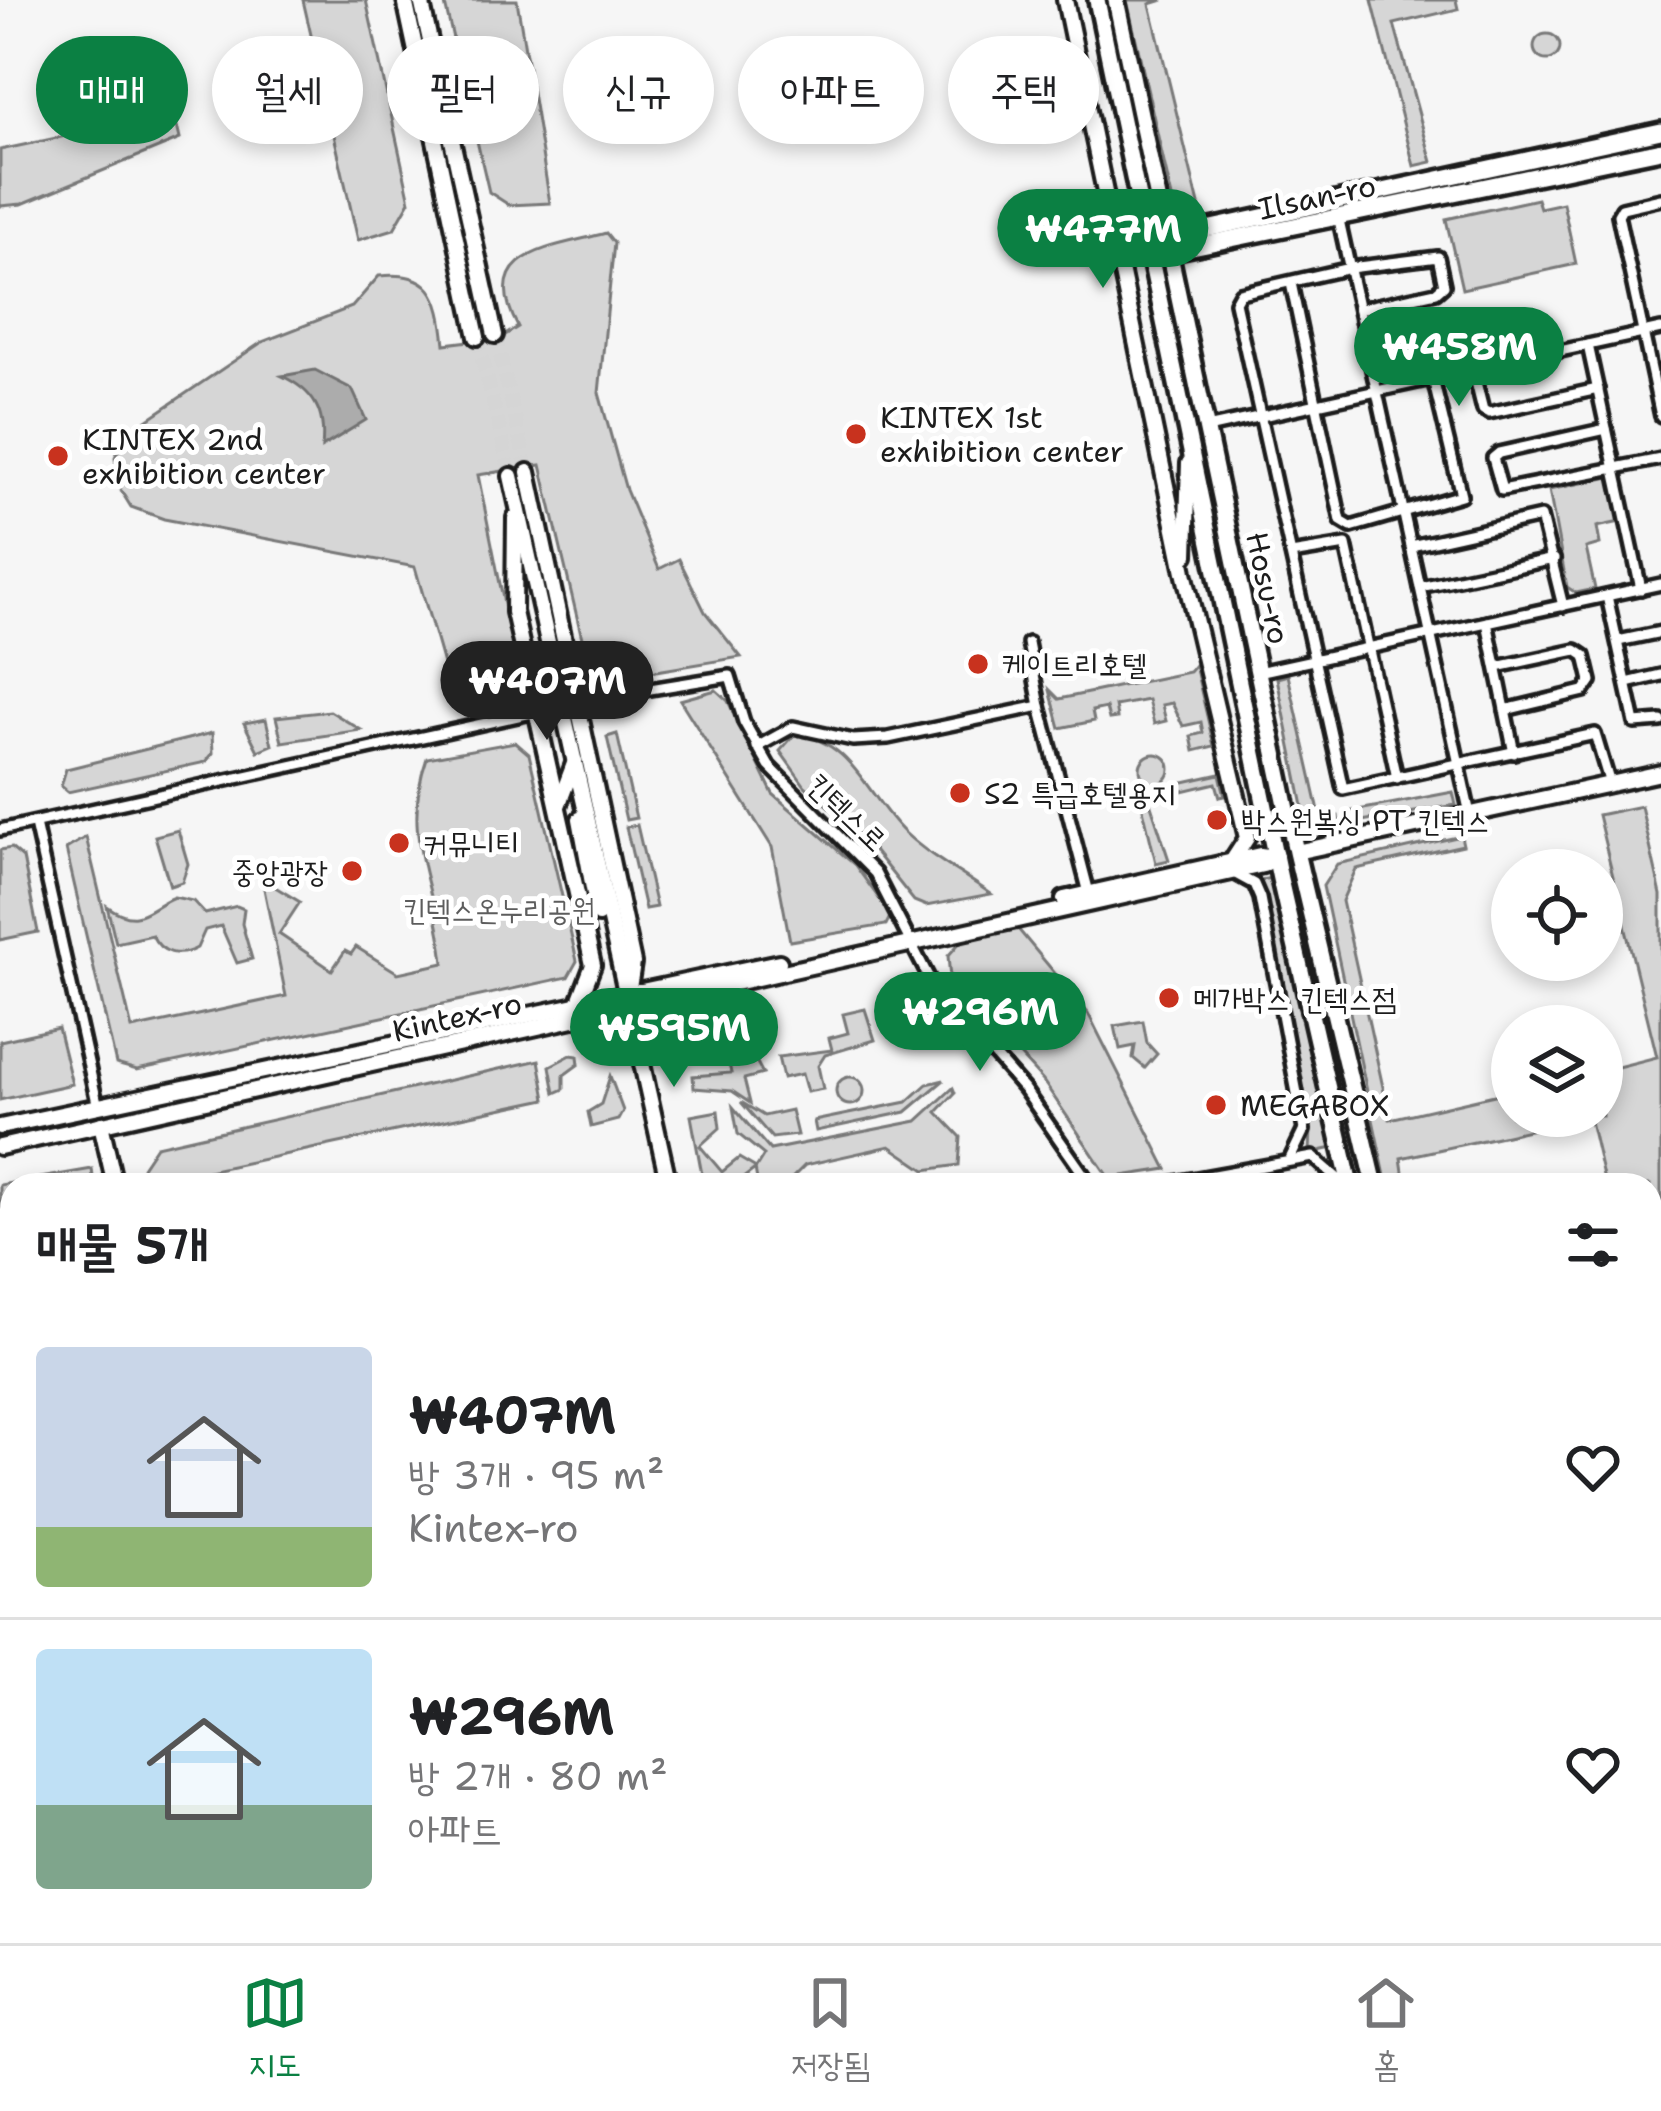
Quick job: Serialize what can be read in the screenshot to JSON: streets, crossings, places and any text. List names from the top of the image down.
{
  "streets": {
    "main road": ["Ilsan-ro", "Hosu-ro", "Kintex-ro"],
    "street": ["킨텍스로"]
  },
  "crossings": [
    ["Ilsan-ro", "Hosu-ro"],
    ["Hosu-ro", "Kintex-ro"],
    ["킨텍스로", "Kintex-ro"]
  ],
  "parks": ["킨텍스온누리공원"],
  "places": [
    "KINTEX 1st exhibition center",
    "KINTEX 2nd exhibition center",
    "케이트리호텔",
    "S2 특급호텔용지",
    "박스원복싱 PT 킨텍스",
    "커뮤니티",
    "중앙광장",
    "메가박스 킨텍스점",
    "MEGABOX"
  ],
  "page": {
    "chip": [
      "매매",
      "월세",
      "필터",
      "신규",
      "아파트",
      "주택"
    ],
    "price": [
      "₩477M",
      "₩458M",
      "₩407M",
      "₩296M",
      "₩595M"
    ],
    "heading": "매물 5개",
    "list": [
      {
        "name": "₩407M",
        "note": "방 3개 · 95 m² · Kintex-ro"
      },
      {
        "name": "₩296M",
        "note": "방 2개 · 80 m² · 아파트"
      }
    ],
    "tabs": ["지도", "저장됨", "홈"]
  }
}
